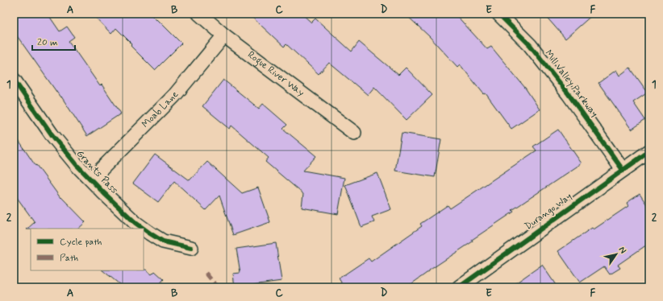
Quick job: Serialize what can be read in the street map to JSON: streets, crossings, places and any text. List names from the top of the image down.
{
  "streets": {
    "street": [
      "Rogue River Way",
      "Mill Valley Parkway",
      "Moab Lane",
      "Grants Pass",
      "Durango Way"
    ]
  },
  "crossings": [
    ["Rogue River Way", "Moab Lane"],
    ["Mill Valley Parkway", "Durango Way"],
    ["Moab Lane", "Grants Pass"]
  ],
  "legend": ["Cycle path", "Path"],
  "scale_bar": "20 m",
  "north": "top right",
  "grid": {
    "columns": [
      "A",
      "B",
      "C",
      "D",
      "E",
      "F"
    ],
    "rows": ["1", "2"]
  }
}
